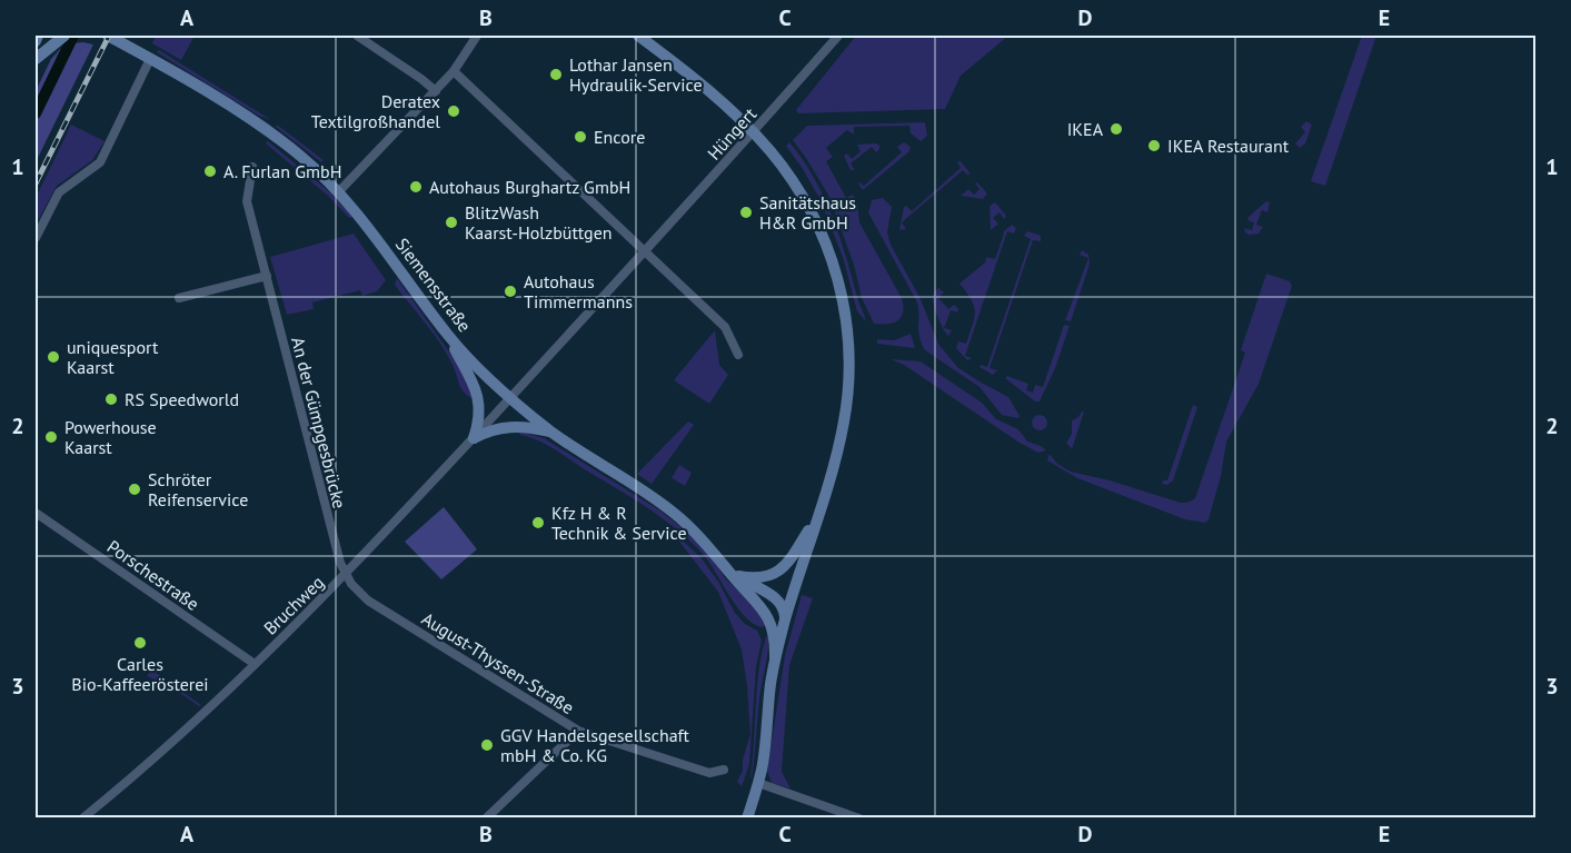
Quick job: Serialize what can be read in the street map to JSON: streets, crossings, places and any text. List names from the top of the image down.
{
  "streets": {
    "street": [
      "Hüngert",
      "Siemensstraße",
      "An der Gümpgesbrücke",
      "Porschestraße",
      "Bruchweg",
      "August-Thyssen-Straße"
    ]
  },
  "crossings": [
    ["Hüngert", "Siemensstraße"],
    ["Hüngert", "Bruchweg"],
    ["Siemensstraße", "Bruchweg"],
    ["An der Gümpgesbrücke", "Bruchweg"],
    ["An der Gümpgesbrücke", "August-Thyssen-Straße"],
    ["Porschestraße", "Bruchweg"],
    ["Bruchweg", "August-Thyssen-Straße"]
  ],
  "places": [
    "Lothar Jansen Hydraulik-Service",
    "Deratex Textilgroßhandel",
    "IKEA",
    "Encore",
    "IKEA Restaurant",
    "A. Furlan GmbH",
    "Autohaus Burghartz GmbH",
    "Sanitätshaus H&R GmbH",
    "BlitzWash Kaarst-Holzbüttgen",
    "Autohaus Timmermanns",
    "uniquesport Kaarst",
    "RS Speedworld",
    "Powerhouse Kaarst",
    "Schröter Reifenservice",
    "Kfz H & R Technik & Service",
    "Carles Bio-Kaffeerösterei",
    "GGV Handelsgesellschaft mbH & Co. KG"
  ],
  "grid": {
    "columns": [
      "A",
      "B",
      "C",
      "D",
      "E"
    ],
    "rows": ["1", "2", "3"]
  }
}
